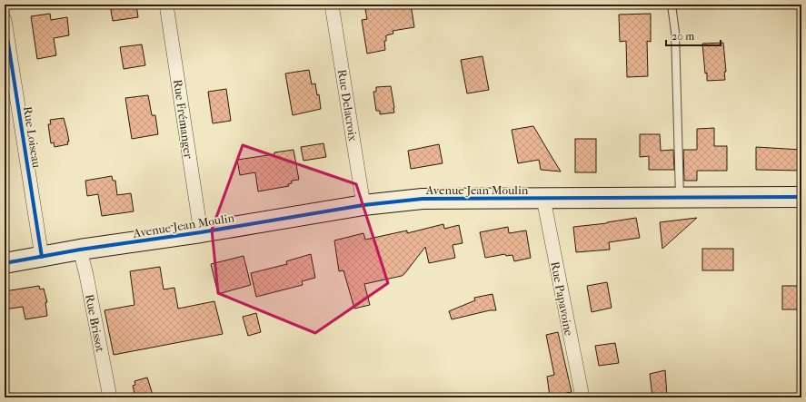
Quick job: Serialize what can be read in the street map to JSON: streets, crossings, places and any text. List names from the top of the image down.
{
  "streets": {
    "street": [
      "Rue Delacroix",
      "Rue Frémanger",
      "Rue Loiseau",
      "Avenue Jean Moulin",
      "Rue Papavoine",
      "Rue Brissot"
    ]
  },
  "crossings": [
    ["Rue Delacroix", "Avenue Jean Moulin"],
    ["Rue Frémanger", "Avenue Jean Moulin"],
    ["Rue Loiseau", "Avenue Jean Moulin"],
    ["Avenue Jean Moulin", "Rue Papavoine"],
    ["Avenue Jean Moulin", "Rue Brissot"]
  ],
  "scale_bar": "20 m"
}
